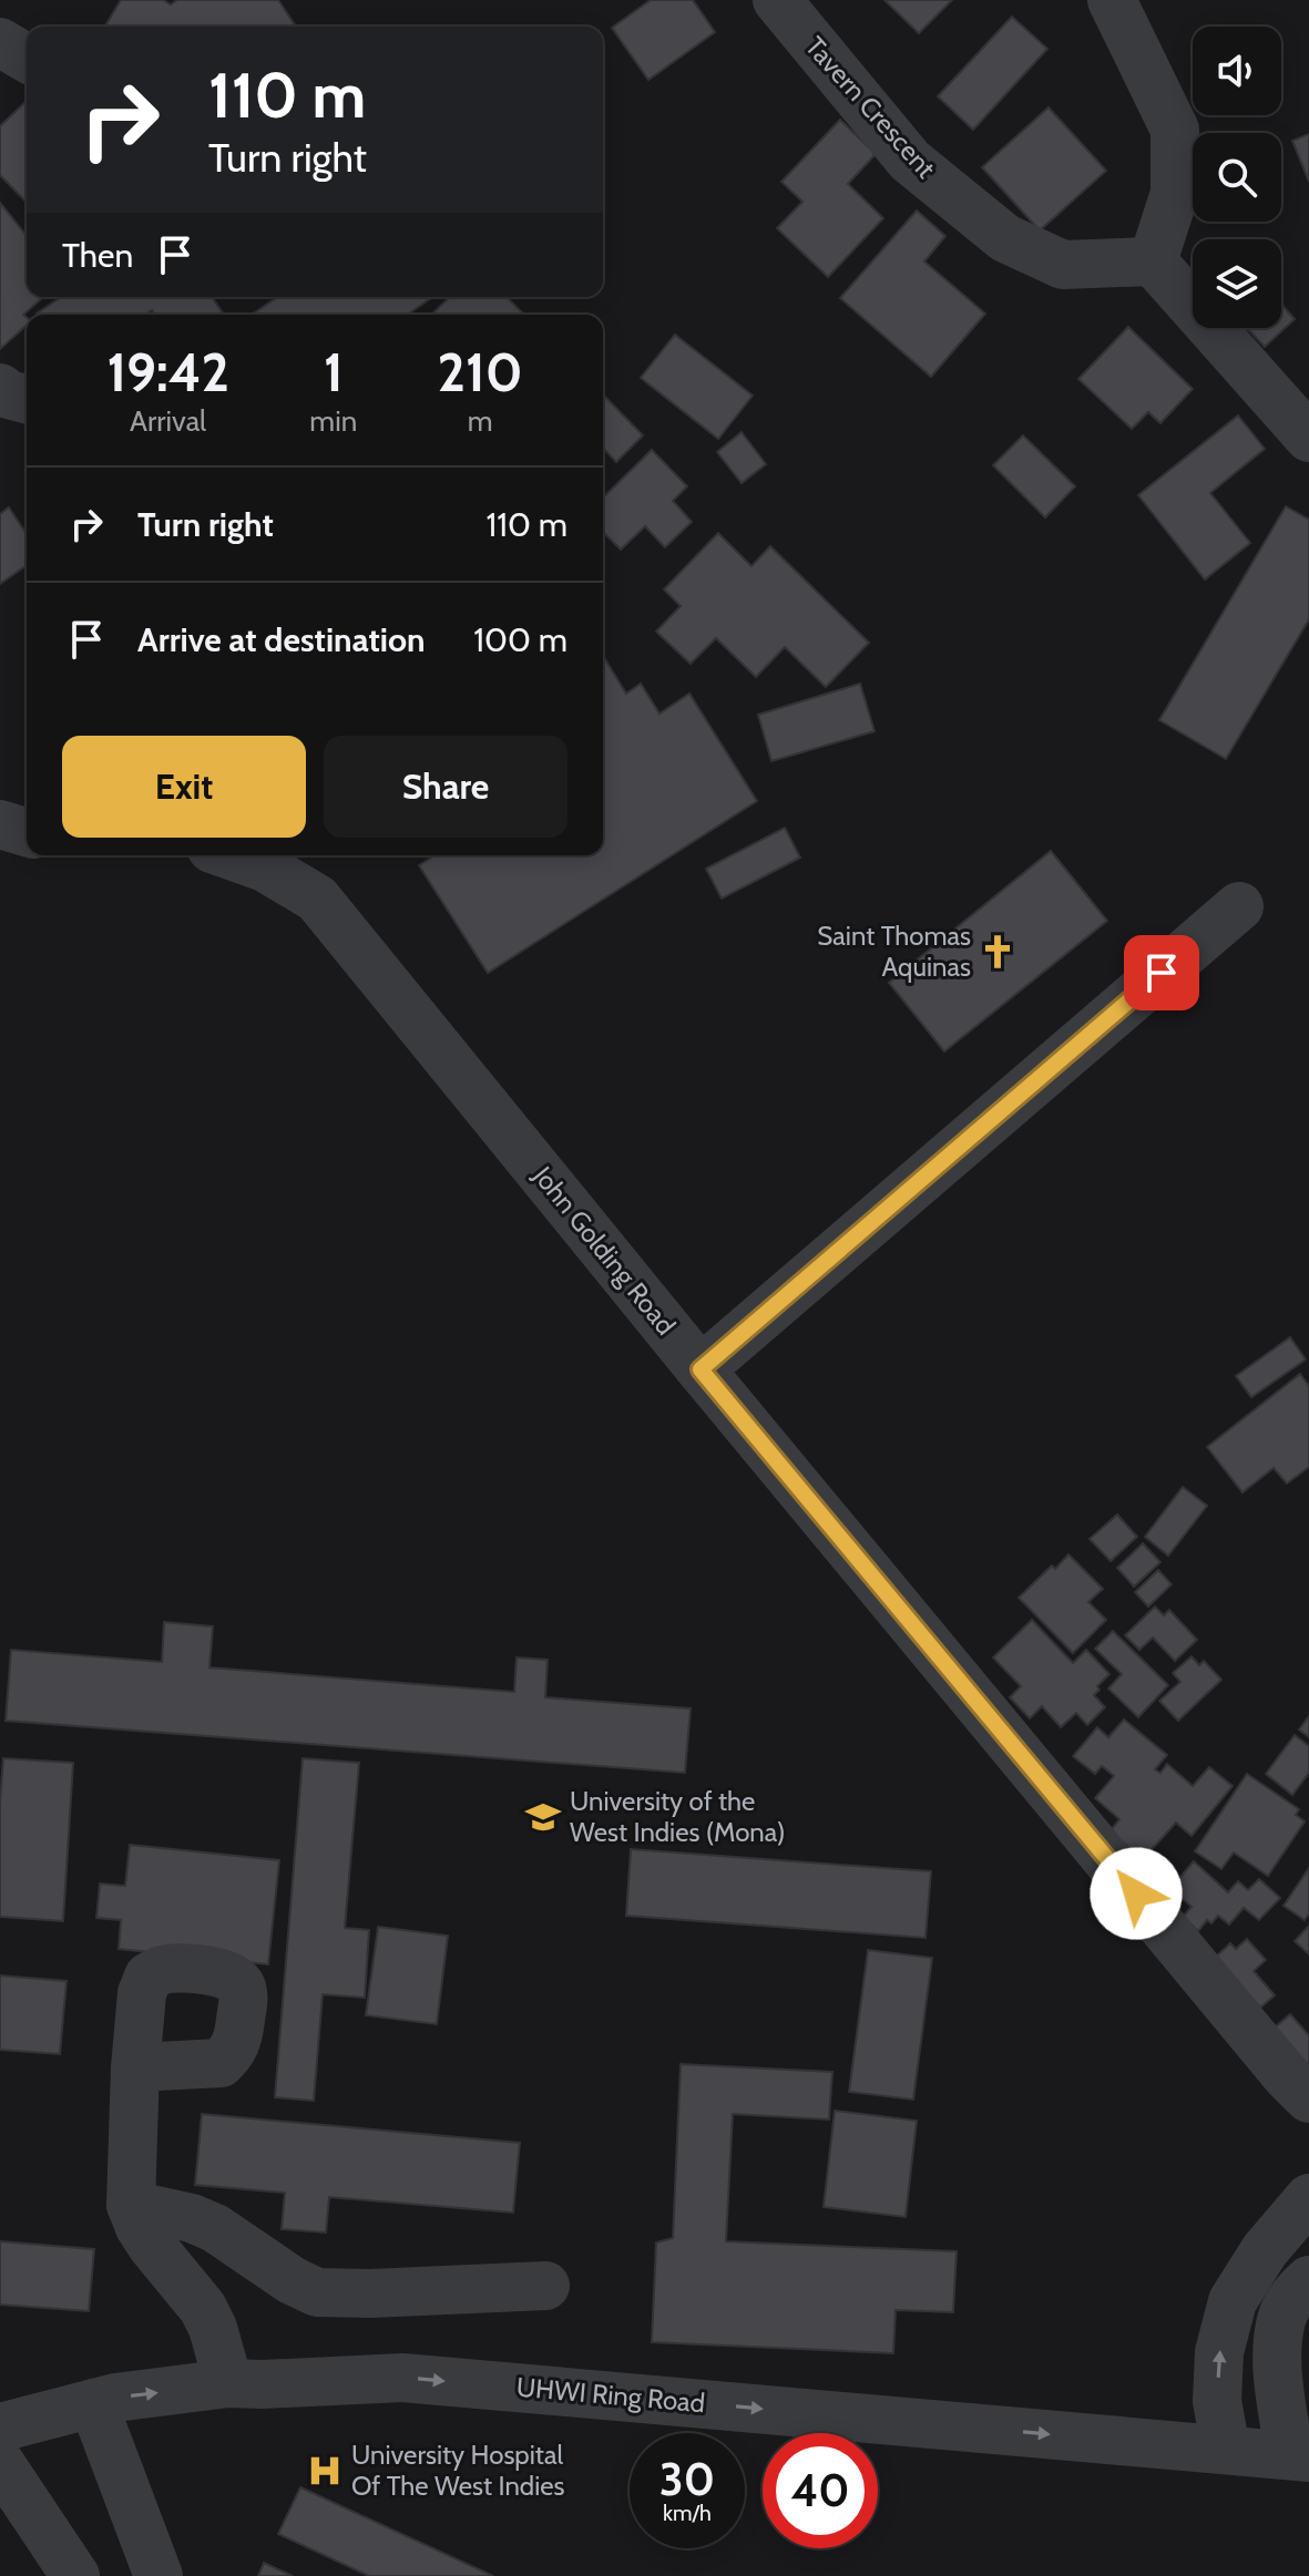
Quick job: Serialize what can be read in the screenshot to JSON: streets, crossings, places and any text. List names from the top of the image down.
{
  "streets": {
    "street": ["Tavern Crescent", "John Golding Road", "UHWI Ring Road"]
  },
  "places": {
    "church": ["Saint Thomas Aquinas"],
    "school or university": ["University of the West Indies (Mona)"],
    "hospital": ["University Hospital Of The West Indies"]
  },
  "page": {
    "turn": ["110 m", "Turn right"],
    "then": "Then",
    "eta": [
      "19:42",
      "Arrival",
      "1",
      "min",
      "210",
      "m"
    ],
    "list": [
      {
        "name": "Turn right",
        "value": "110 m"
      },
      {
        "name": "Arrive at destination",
        "value": "100 m"
      }
    ],
    "buttons": ["Exit", "Share"],
    "speed": "30 km/h",
    "limit": "40"
  }
}
